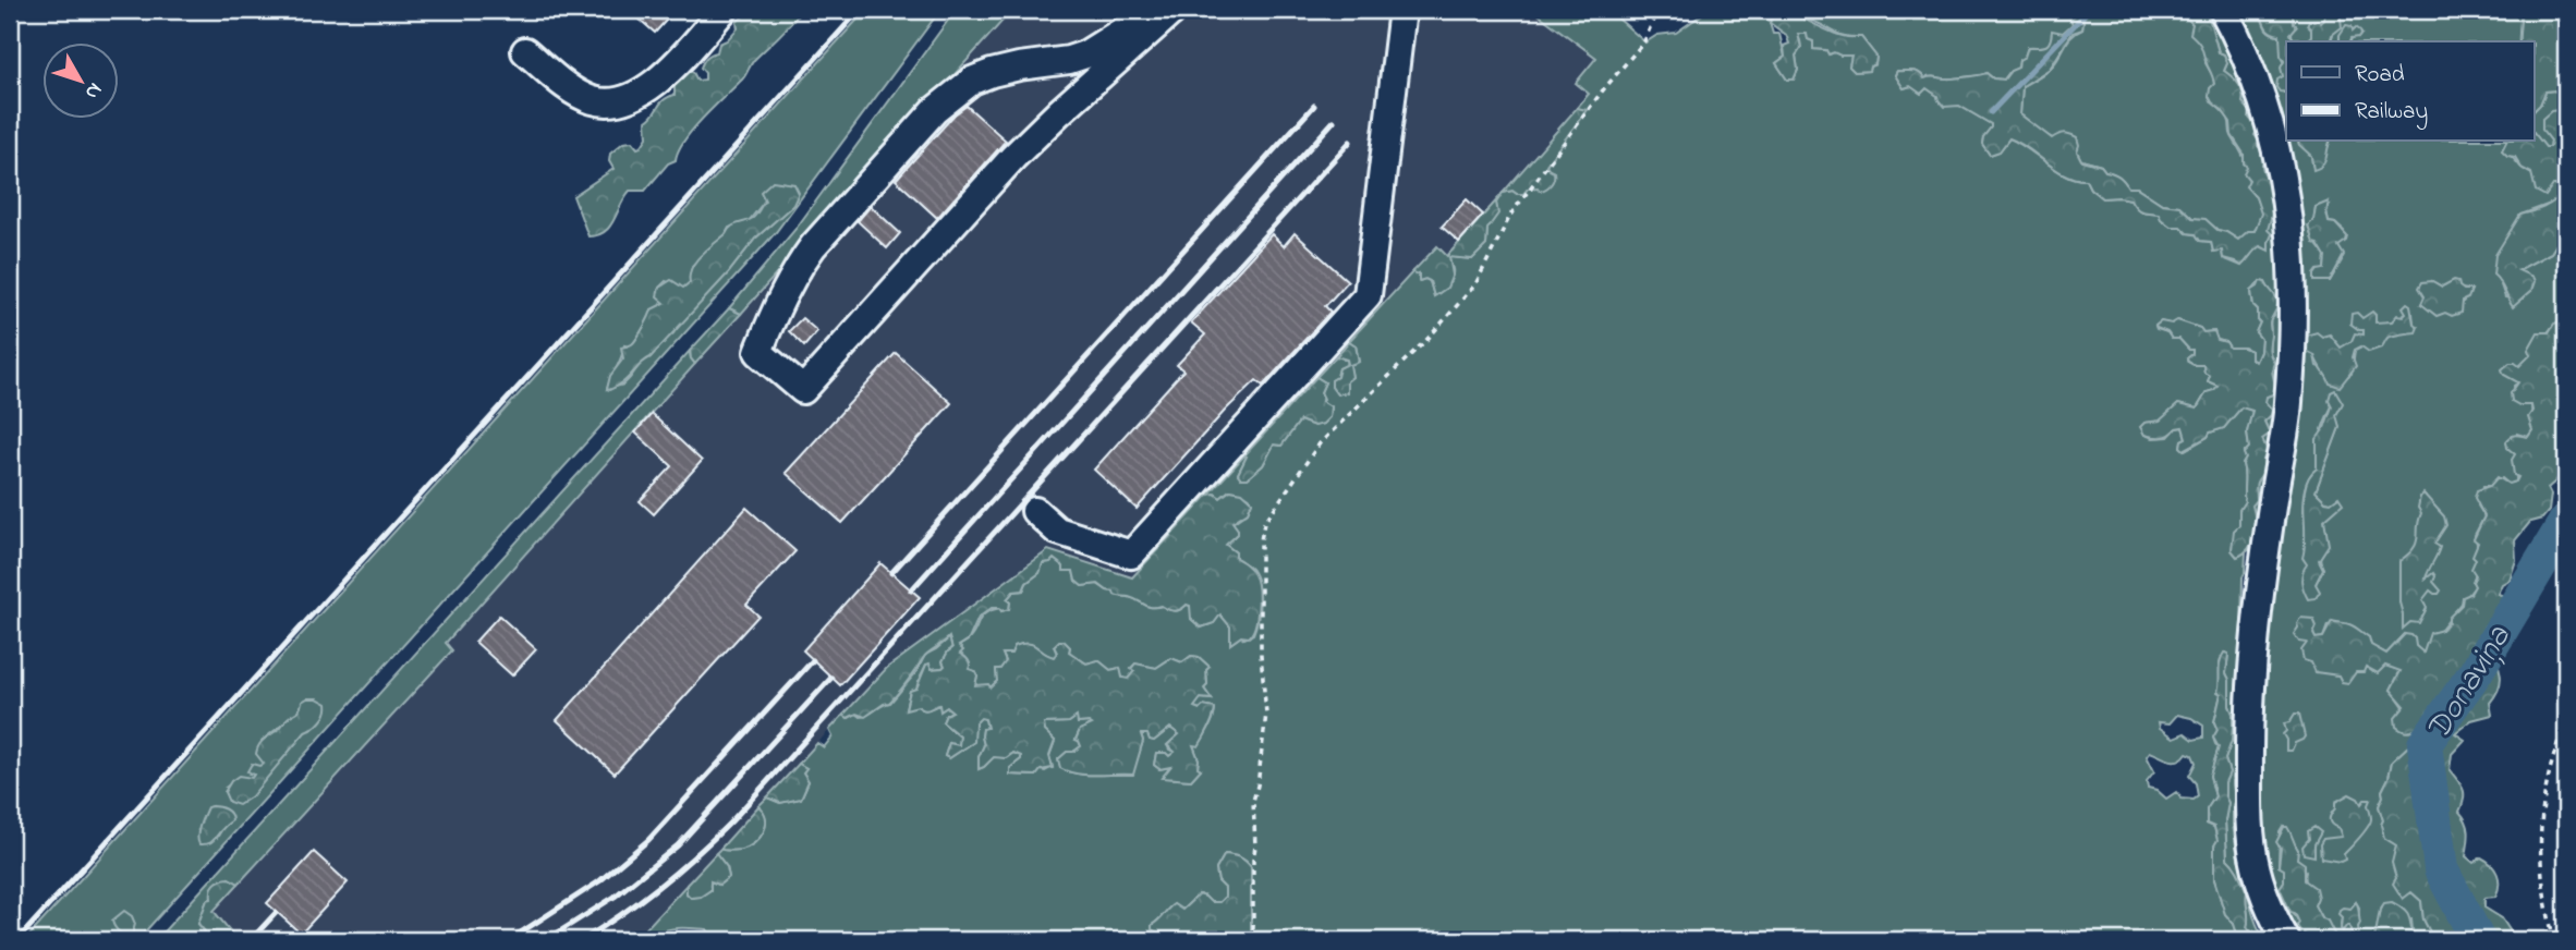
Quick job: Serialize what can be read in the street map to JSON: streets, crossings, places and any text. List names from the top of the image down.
{
  "water": ["Donaviņa"],
  "legend": ["Road", "Railway"],
  "north": "bottom right"
}
